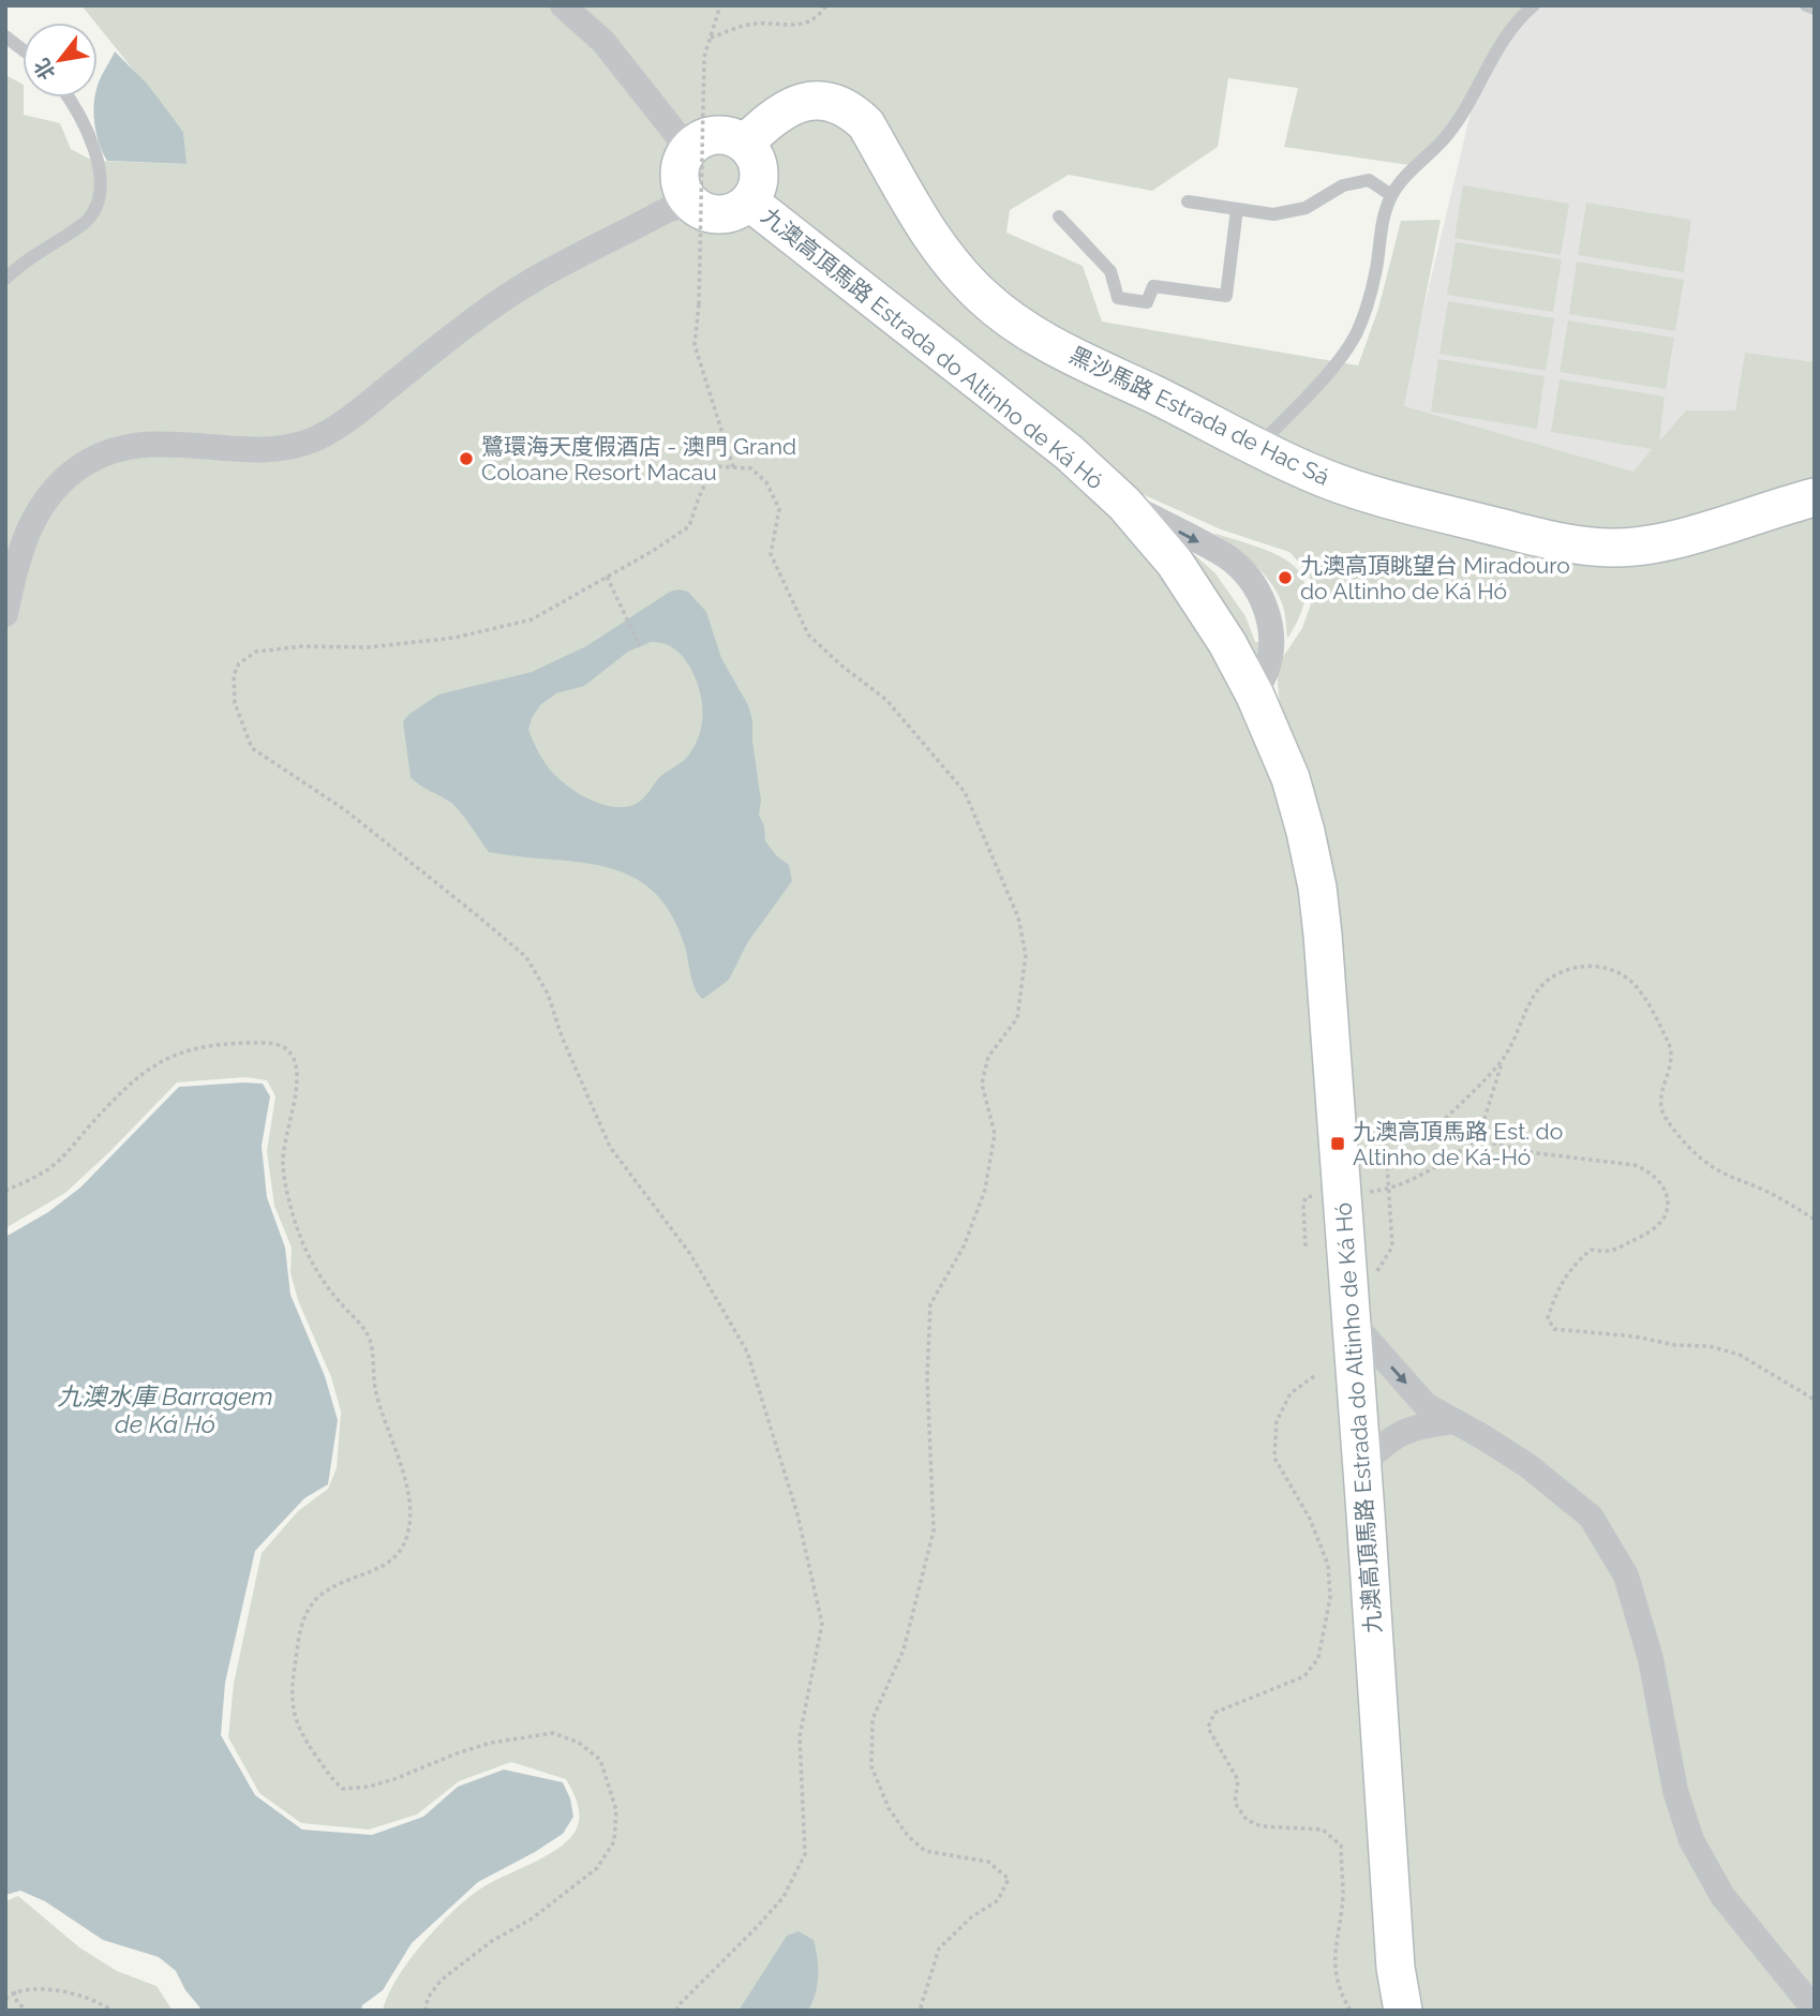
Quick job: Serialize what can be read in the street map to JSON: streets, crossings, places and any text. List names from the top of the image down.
{
  "streets": {
    "main road": ["九澳高頂馬路 Estrada do Altinho de Ká Hó", "黑沙馬路 Estrada de Hac Sá"]
  },
  "crossings": [
    ["九澳高頂馬路 Estrada do Altinho de Ká Hó", "黑沙馬路 Estrada de Hac Sá"]
  ],
  "water": ["九澳水庫 Barragem de Ká Hó"],
  "places": {
    "other": ["鷺環海天度假酒店 - 澳門 Grand Coloane Resort Macau", "九澳高頂眺望台 Miradouro do Altinho de Ká Hó"],
    "transit": ["九澳高頂馬路 Est. do Altinho de Ká-Hó"]
  },
  "north": "bottom left"
}
